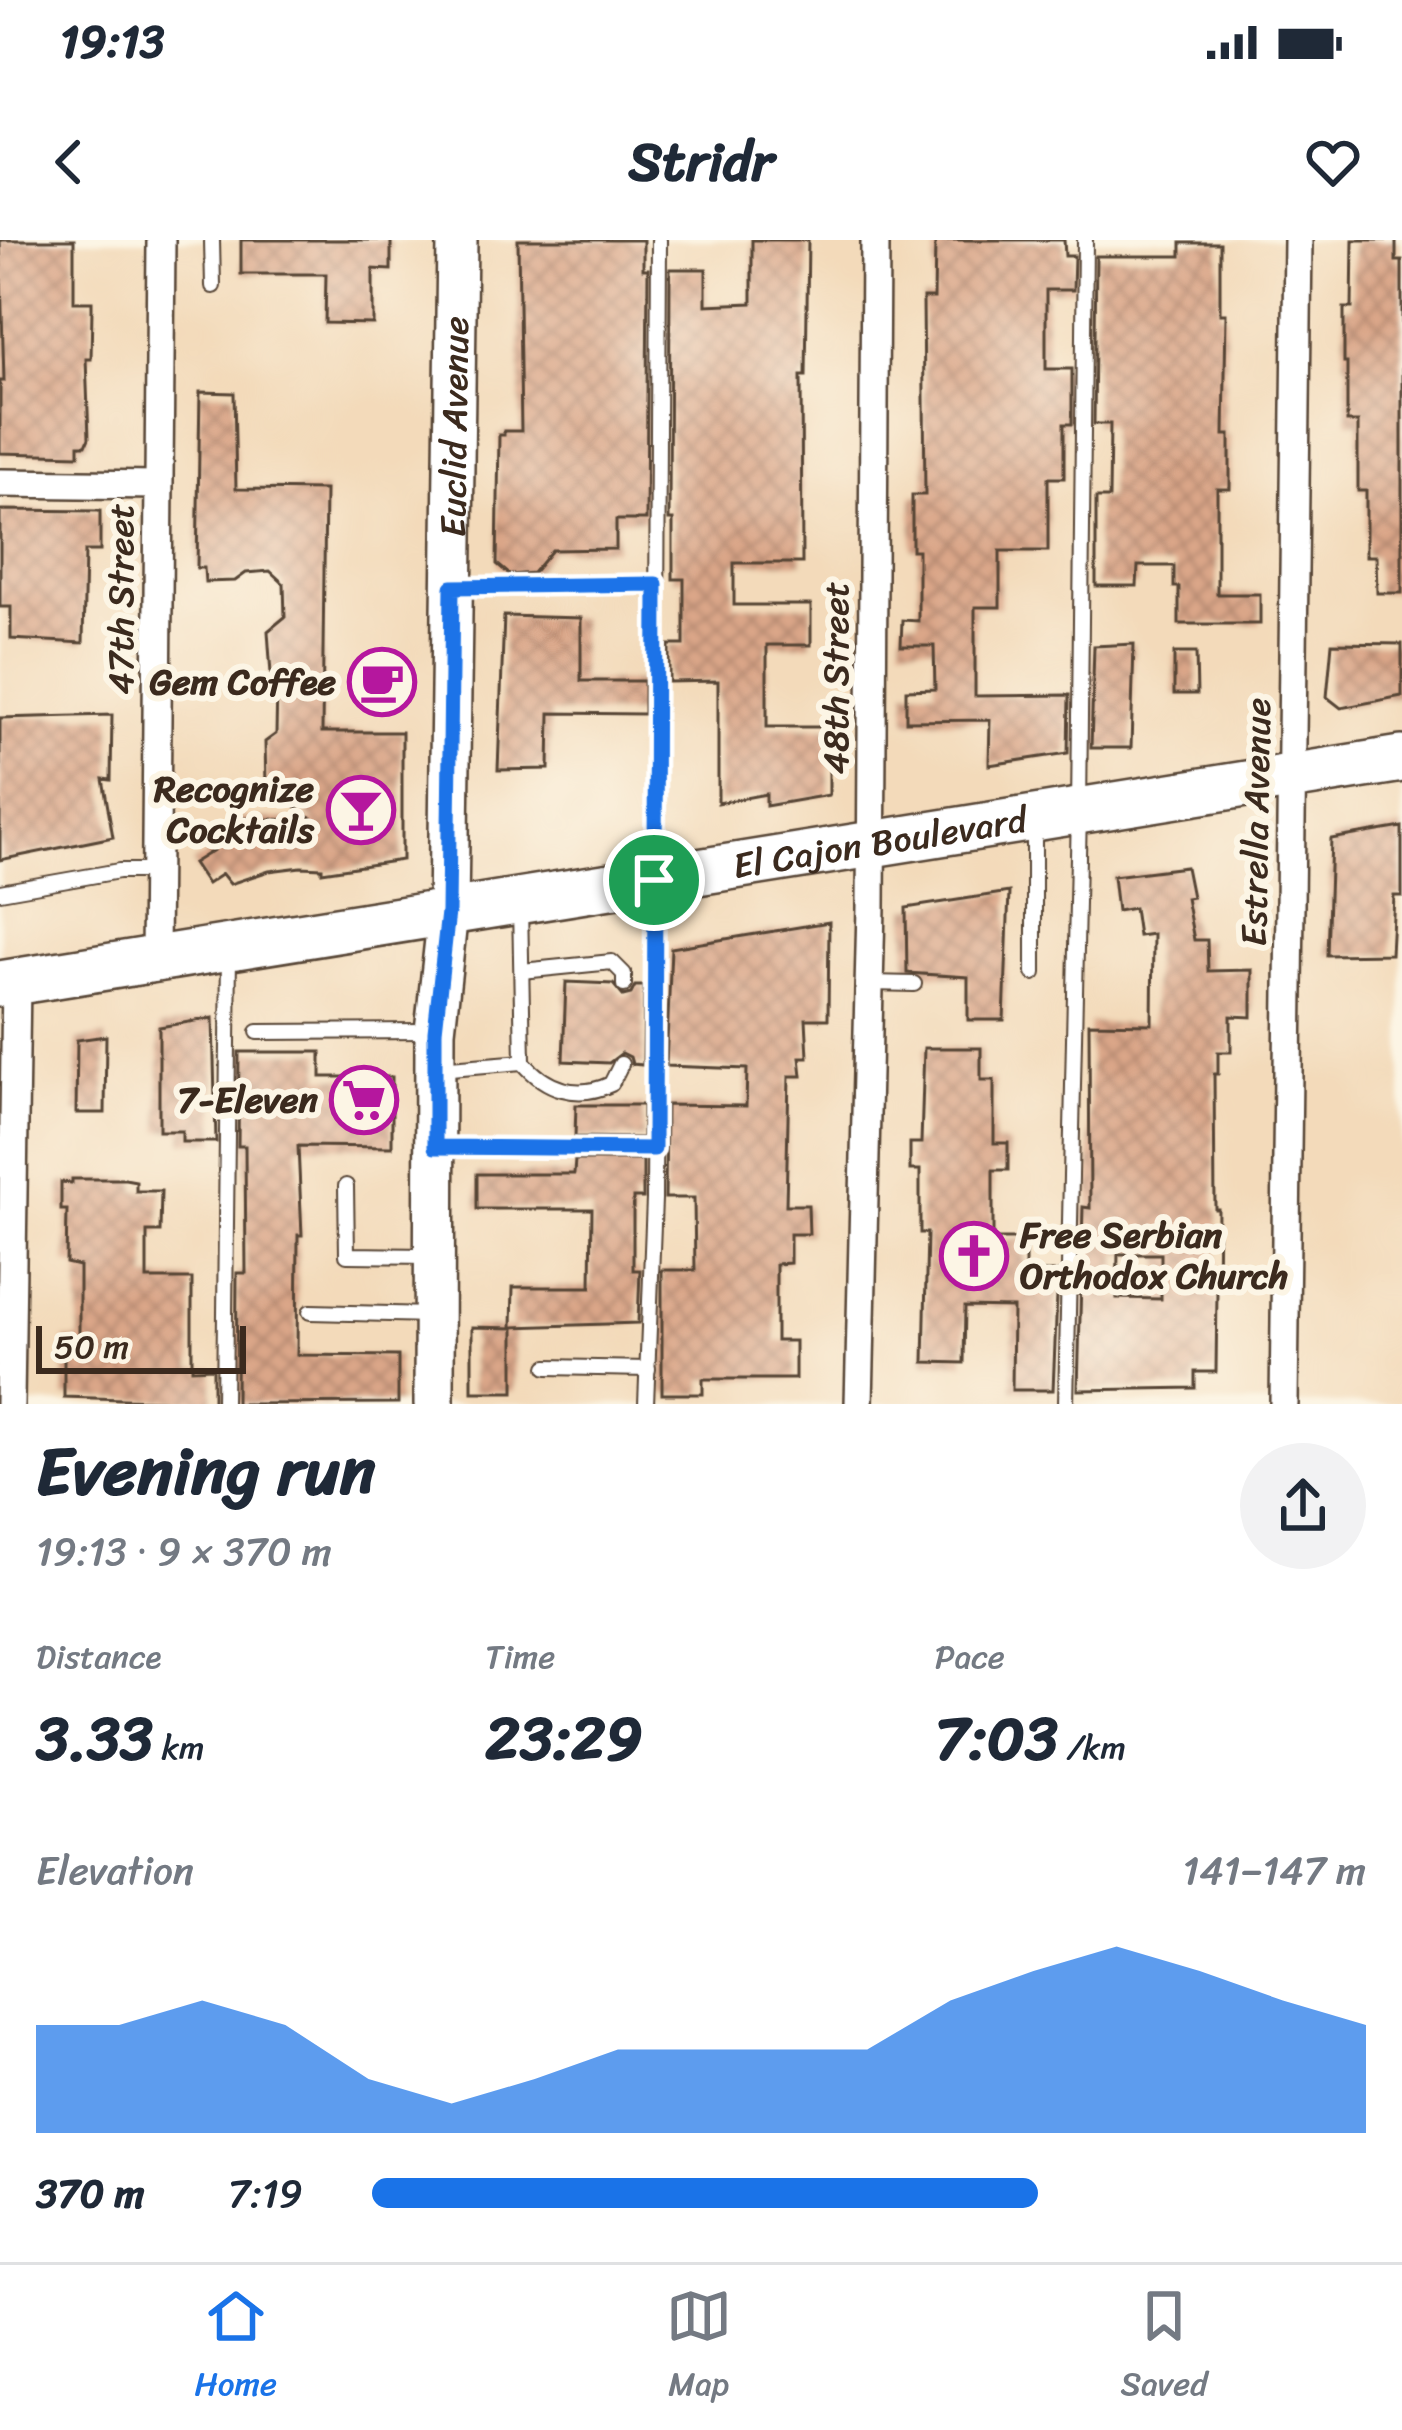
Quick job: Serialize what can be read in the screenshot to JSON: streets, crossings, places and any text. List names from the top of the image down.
{
  "streets": {
    "main road": ["Euclid Avenue", "El Cajon Boulevard"],
    "street": ["47th Street", "48th Street", "Estrella Avenue"]
  },
  "crossings": [
    ["Euclid Avenue", "El Cajon Boulevard"],
    ["47th Street", "El Cajon Boulevard"],
    ["48th Street", "El Cajon Boulevard"],
    ["Estrella Avenue", "El Cajon Boulevard"]
  ],
  "places": {
    "cafe": ["Gem Coffee"],
    "bar": ["Recognize Cocktails"],
    "supermarket": ["7-Eleven"],
    "church": ["Free Serbian Orthodox Church"]
  },
  "scale_bar": "50 m",
  "page": {
    "status": "19:13",
    "header": "Stridr",
    "scale": "50 m",
    "heading": ["Evening run", "19:13 · 9 × 370 m"],
    "stats": [
      ["Distance", "3.33 km"],
      ["Time", "23:29"],
      ["Pace", "7:03 /km"]
    ],
    "chart": ["Elevation", "141–147 m"],
    "list": [
      {
        "name": "370 m",
        "note": "7:19"
      }
    ],
    "tabs": ["Home", "Map", "Saved"]
  }
}
